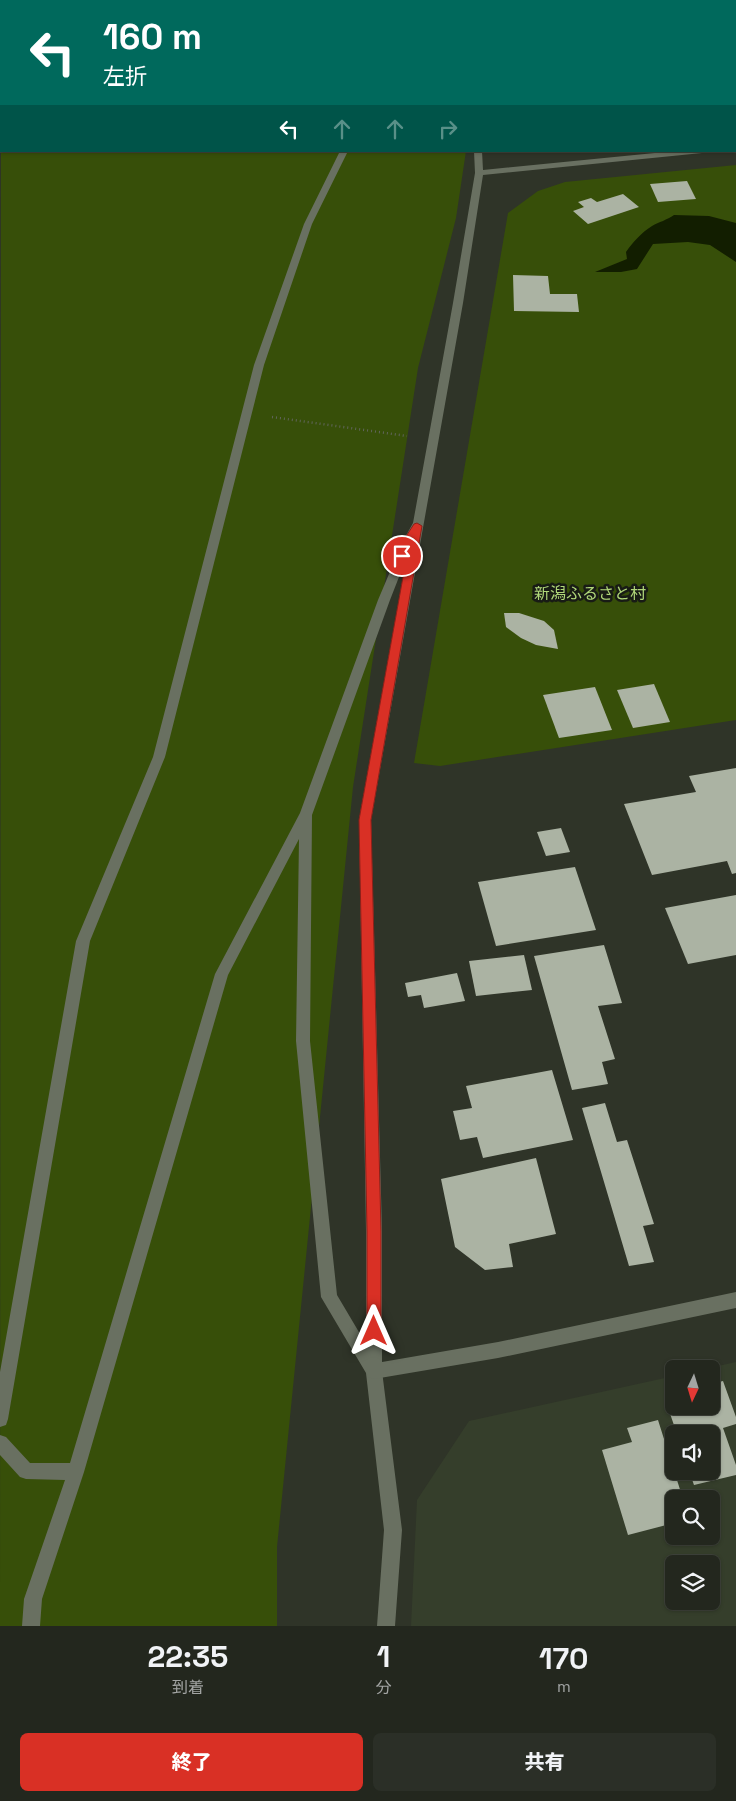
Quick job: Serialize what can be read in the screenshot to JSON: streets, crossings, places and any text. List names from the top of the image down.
{
  "parks": ["新潟ふるさと村"],
  "north": "bottom",
  "page": {
    "turn": ["160 m", "左折"],
    "eta": [
      "22:35",
      "到着",
      "1",
      "分",
      "170",
      "m"
    ],
    "buttons": ["終了", "共有"]
  }
}
